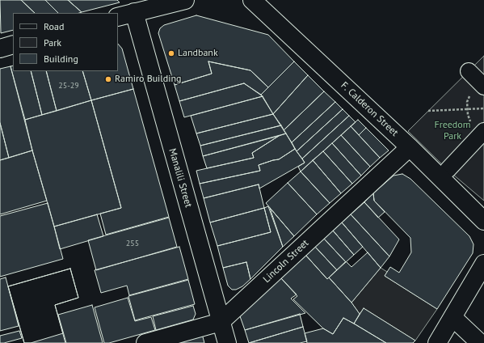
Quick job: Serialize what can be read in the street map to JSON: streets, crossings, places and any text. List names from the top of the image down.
{
  "streets": {
    "street": ["F. Calderon Street", "Manalili Street", "Lincoln Street"]
  },
  "crossings": [
    ["F. Calderon Street", "Lincoln Street"],
    ["Manalili Street", "Lincoln Street"]
  ],
  "parks": ["Freedom Park"],
  "places": ["Landbank", "Ramiro Building"],
  "house_numbers": ["25-29", "255"],
  "legend": ["Road", "Park", "Building"]
}
